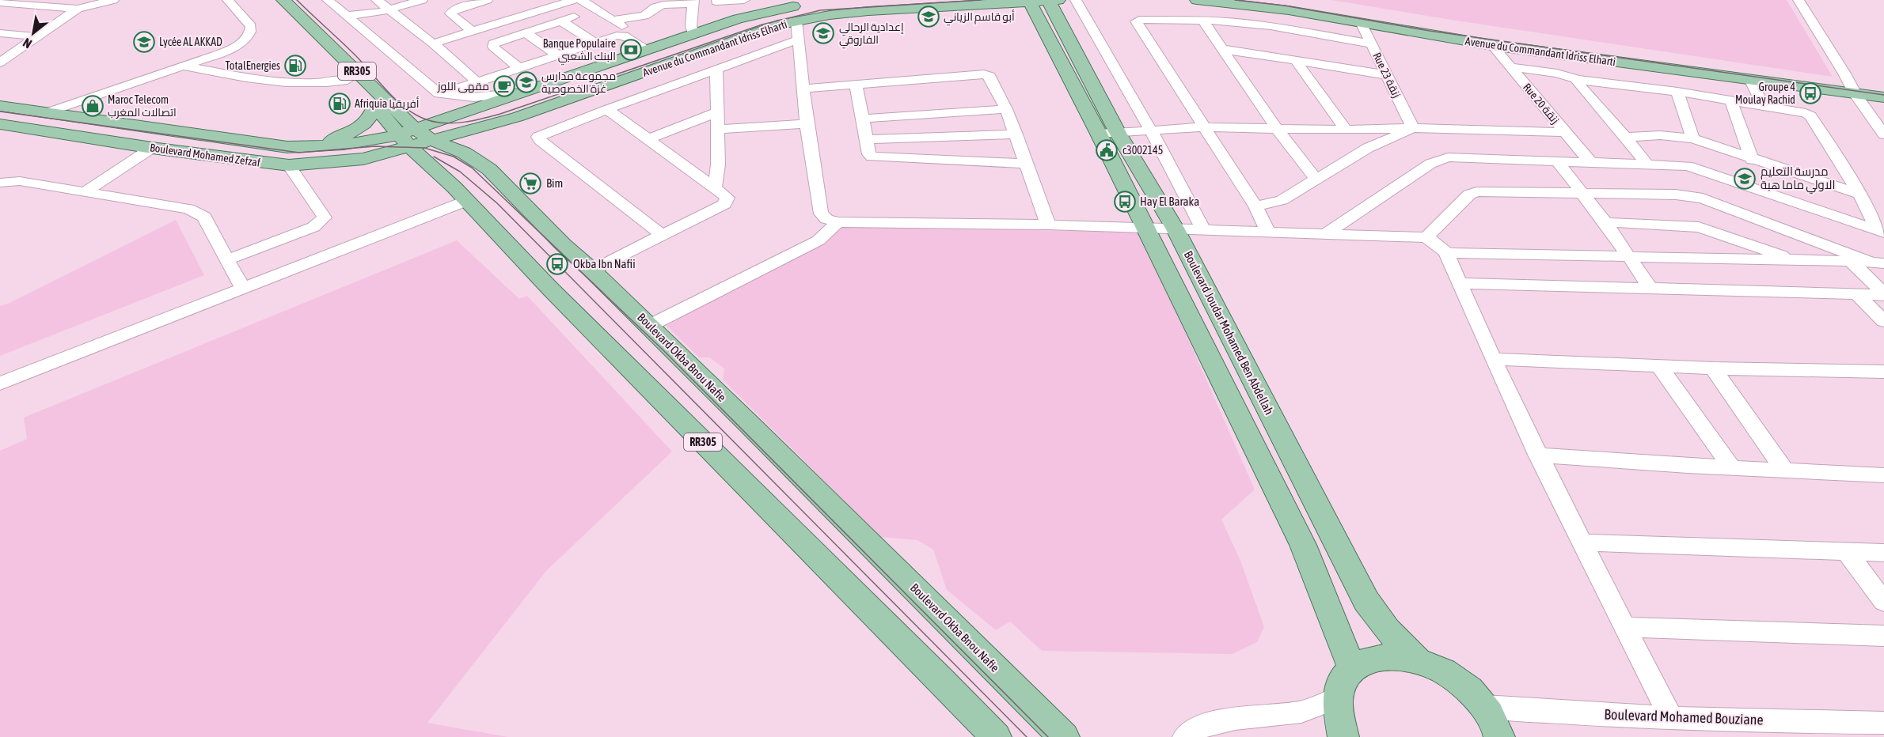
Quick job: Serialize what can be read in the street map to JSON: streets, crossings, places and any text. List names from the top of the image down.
{
  "streets": {
    "main road": [
      "Avenue du Commandant Idriss Elharti",
      "RR305",
      "Boulevard Mohamed Zefzaf",
      "Boulevard Joudar Mohamed Ben Abdellah",
      "Boulevard Okba Bnou Nafie"
    ],
    "street": ["Rue 23 زنقة", "Rue 20 زنقة", "Boulevard Mohamed Bouziane"]
  },
  "crossings": [
    ["Avenue du Commandant Idriss Elharti", "Rue 23 زنقة"],
    ["Avenue du Commandant Idriss Elharti", "Rue 20 زنقة"],
    ["Avenue du Commandant Idriss Elharti", "Boulevard Mohamed Zefzaf"],
    ["Avenue du Commandant Idriss Elharti", "Boulevard Joudar Mohamed Ben Abdellah"],
    ["Avenue du Commandant Idriss Elharti", "Boulevard Okba Bnou Nafie"],
    ["Boulevard Mohamed Zefzaf", "Boulevard Okba Bnou Nafie"]
  ],
  "places": {
    "school or university": [
      "أبو قاسم الزياني",
      "إعدادية الرحالي الفاروقي",
      "Lycée AL AKKAD",
      "مجموعة مدارس غزة الخصوصية",
      "مدرسة التعليم الاولي ماما هبة"
    ],
    "bank": ["Banque Populaire البنك الشعبي"],
    "fuel station": ["TotalEnergies", "Afriquia أفريقيا"],
    "cafe": ["مقهى اللوز"],
    "bus stop": ["Groupe 4 Moulay Rachid", "Hay El Baraka", "Okba Ibn Nafii"],
    "shop": ["Maroc Telecom اتصالات المغرب"],
    "public building": ["c3002145"],
    "supermarket": ["Bim"]
  },
  "north": "bottom left"
}
